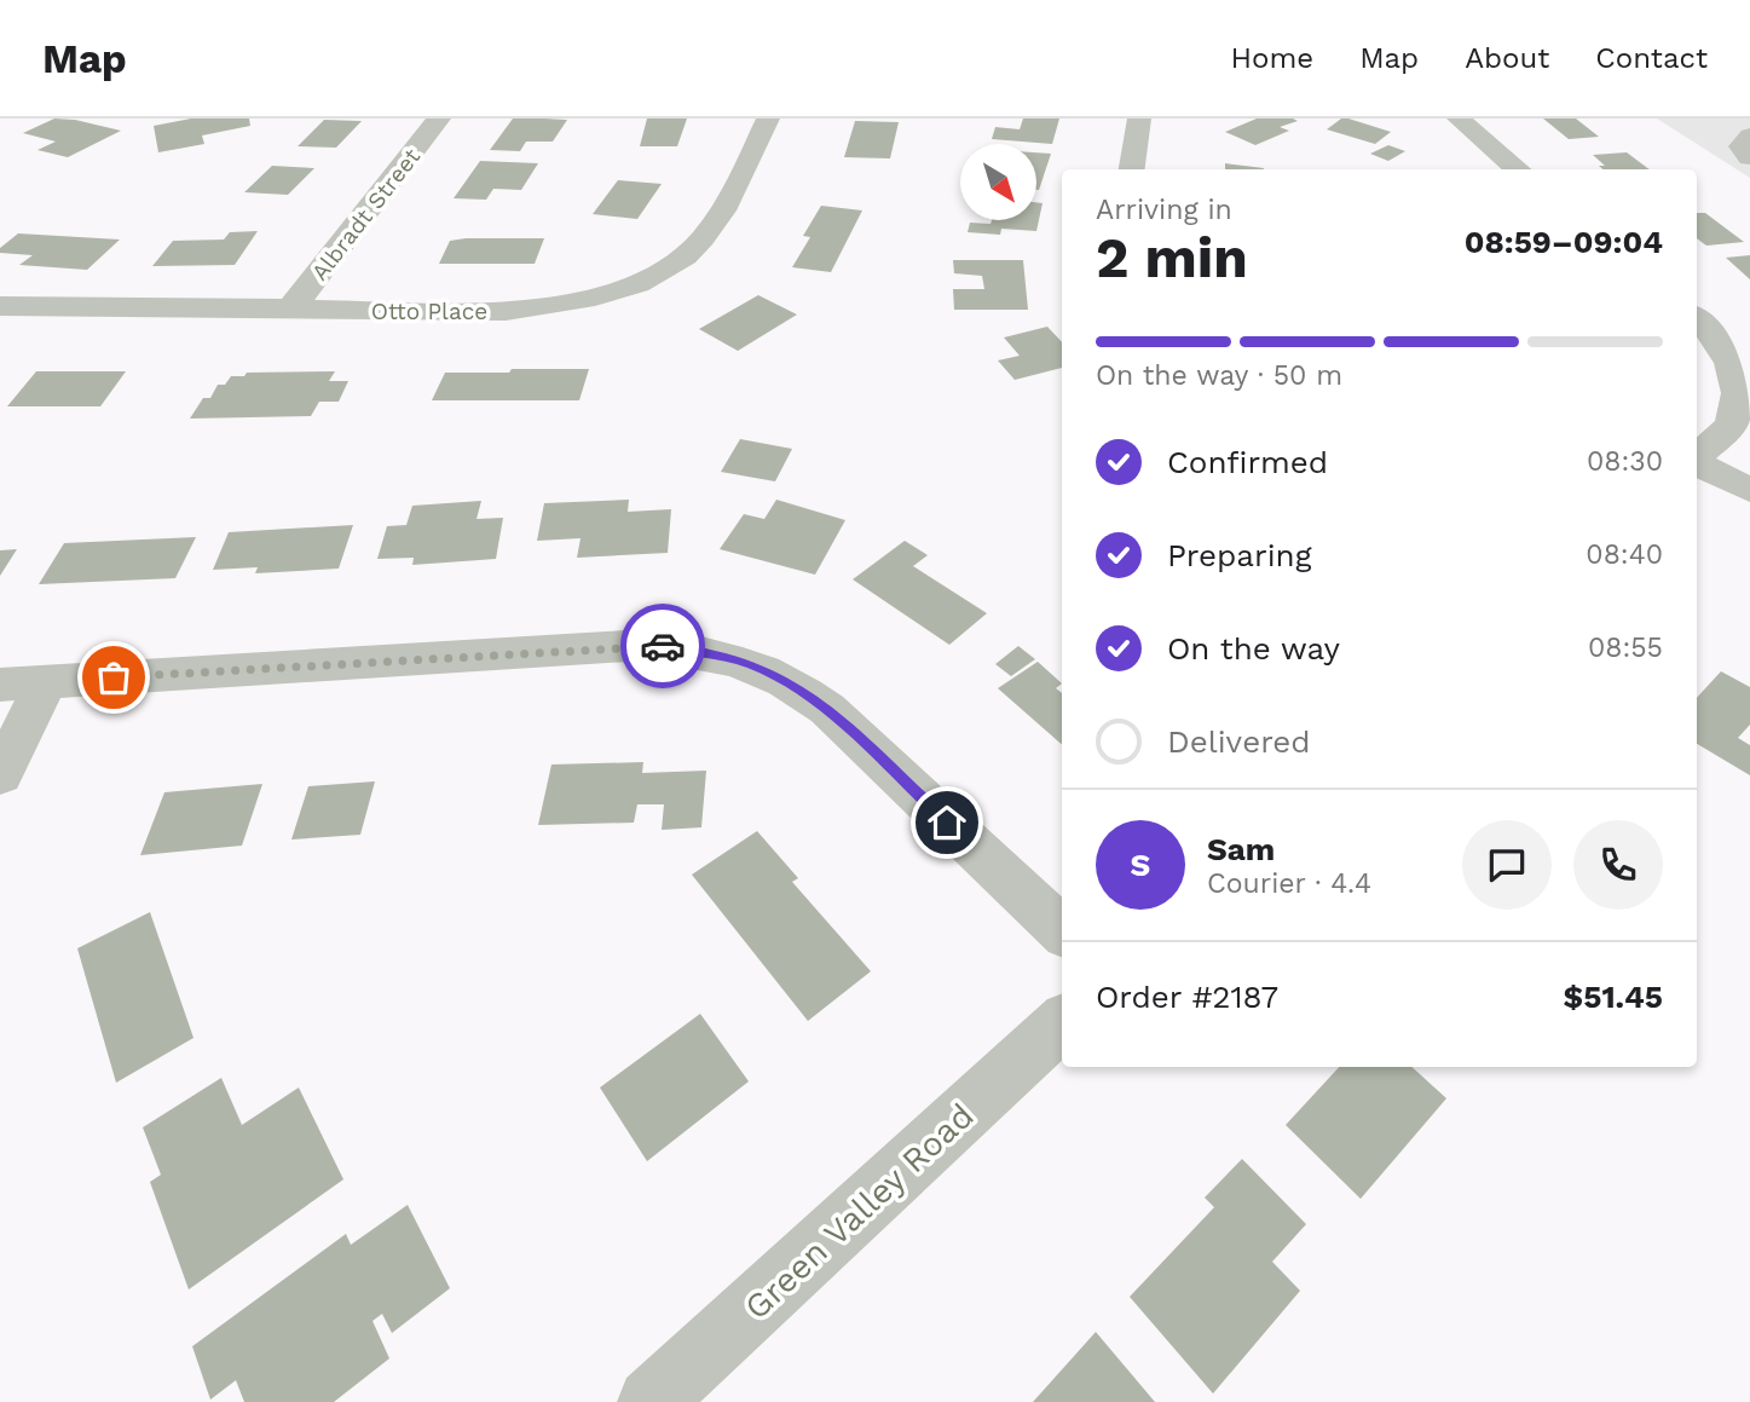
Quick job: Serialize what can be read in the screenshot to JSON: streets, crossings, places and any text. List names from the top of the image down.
{
  "streets": {
    "street": ["Albradt Street", "Otto Place", "Green Valley Road"]
  },
  "crossings": [
    ["Albradt Street", "Otto Place"]
  ],
  "north": "bottom right",
  "page": {
    "header": "Map",
    "nav": [
      "Home",
      "Map",
      "About",
      "Contact"
    ],
    "heading": ["2 min", "Arriving in", "08:59–09:04"],
    "panel": [
      "Sam",
      "Courier · 4.4",
      "Order #2187",
      "$51.45"
    ],
    "bar": "On the way · 50 m",
    "list": [
      ["Confirmed", "08:30"],
      ["Preparing", "08:40"],
      ["On the way", "08:55"],
      "Delivered"
    ],
    "round": "S"
  }
}
